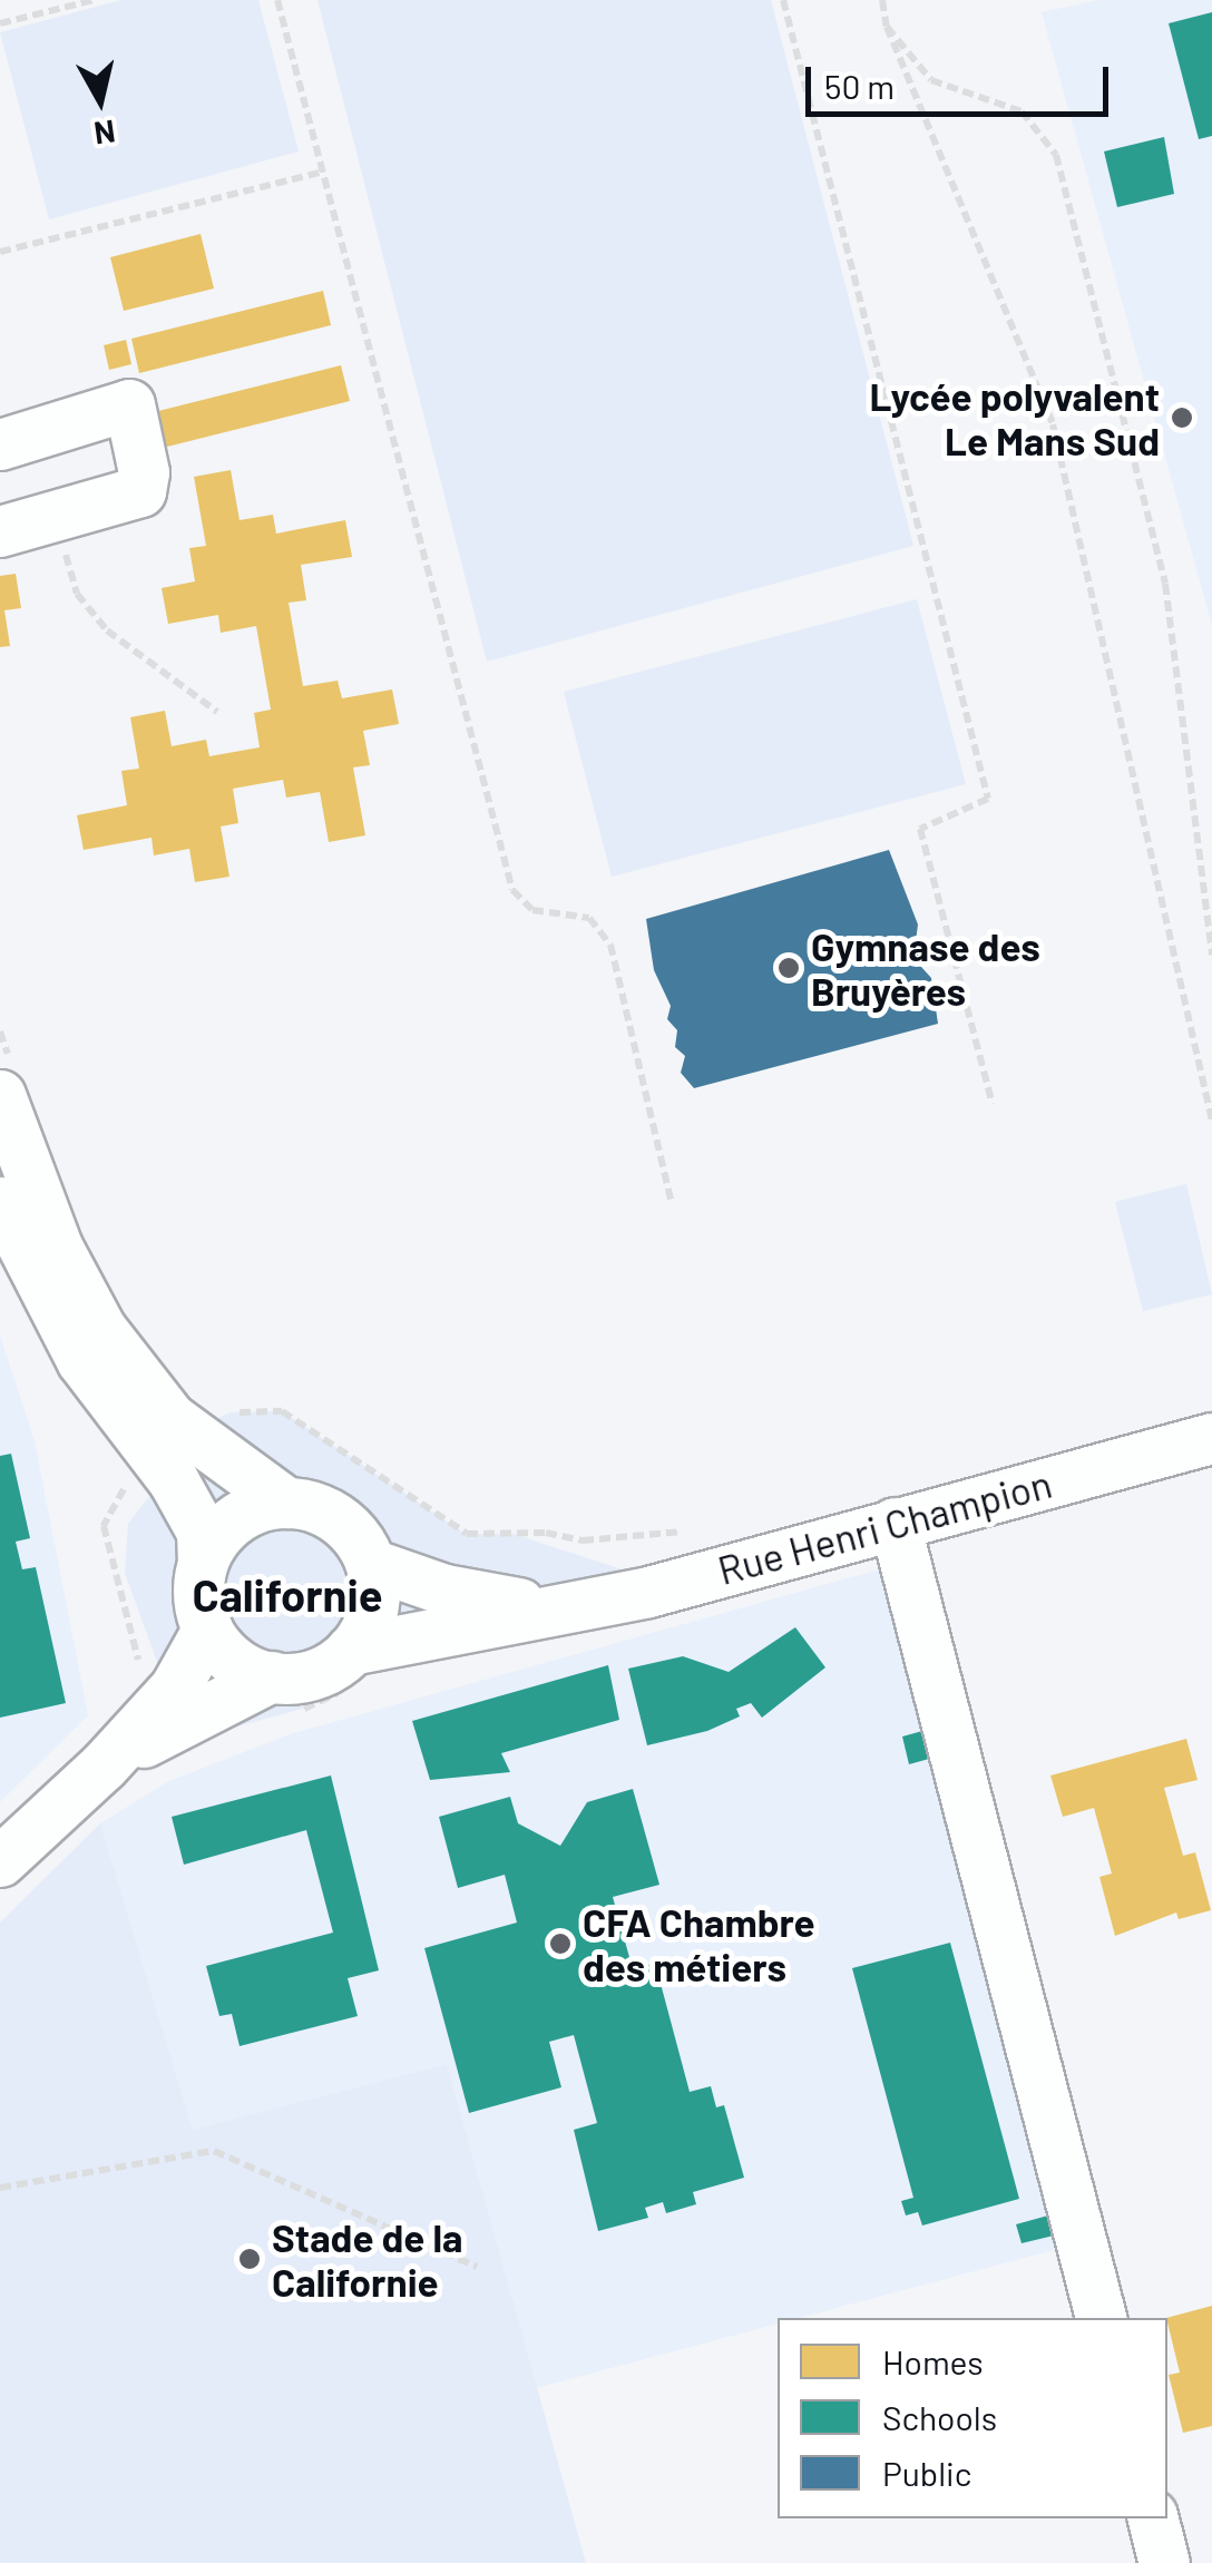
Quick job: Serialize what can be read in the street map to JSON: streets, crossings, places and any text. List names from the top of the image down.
{
  "streets": {
    "street": ["Rue Henri Champion"]
  },
  "districts": ["Californie"],
  "places": [
    "Lycée polyvalent Le Mans Sud",
    "Gymnase des Bruyères",
    "CFA Chambre des métiers",
    "Stade de la Californie"
  ],
  "legend": ["Homes", "Schools", "Public"],
  "scale_bar": "50 m",
  "north": "bottom"
}
